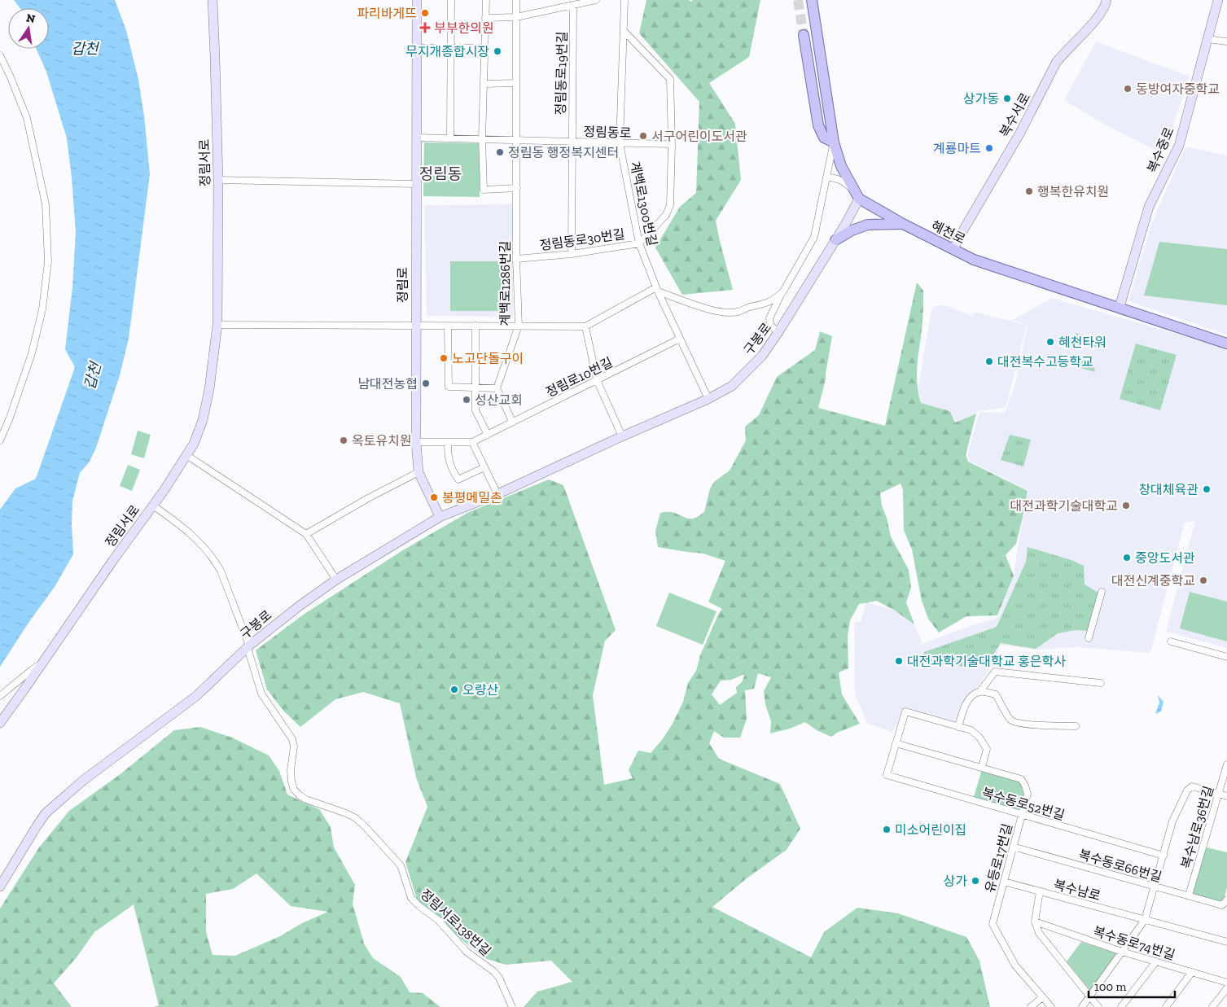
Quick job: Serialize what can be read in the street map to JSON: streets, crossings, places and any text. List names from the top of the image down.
{
  "streets": {
    "main road": [
      "복수서로",
      "복수중로",
      "정림서로",
      "혜천로",
      "정림로",
      "구봉로"
    ],
    "street": [
      "정림동로19번길",
      "정림동로",
      "계백로1300번길",
      "정림동로30번길",
      "계백로1286번길",
      "정림로10번길",
      "복수동로52번길",
      "복수남로36번길",
      "유등로17번길",
      "복수동로66번길",
      "복수남로",
      "정림서로138번길",
      "복수동로74번길"
    ]
  },
  "crossings": [
    ["정림동로19번길", "정림동로"],
    ["정림동로19번길", "정림동로30번길"],
    ["복수서로", "혜천로"],
    ["정림동로", "계백로1300번길"],
    ["정림동로", "정림동로30번길"],
    ["정림동로", "계백로1286번길"],
    ["정림동로", "정림로"],
    ["복수중로", "혜천로"],
    ["정림서로", "정림서로138번길"],
    ["계백로1300번길", "정림동로30번길"],
    ["계백로1300번길", "구봉로"],
    ["계백로1300번길", "정림로10번길"],
    ["혜천로", "구봉로"],
    ["정림동로30번길", "계백로1286번길"],
    ["정림로", "구봉로"],
    ["정림로", "정림로10번길"],
    ["구봉로", "정림서로138번길"],
    ["복수동로52번길", "유등로17번길"],
    ["복수남로36번길", "복수동로66번길"],
    ["유등로17번길", "복수동로66번길"],
    ["유등로17번길", "복수남로"]
  ],
  "districts": ["정림동"],
  "water": ["갑천"],
  "places": {
    "other": [
      "파리바게뜨",
      "무지개종합시장",
      "동방여자중학교",
      "상가동",
      "서구어린이도서관",
      "계룡마트",
      "정림동 행정복지센터",
      "행복한유치원",
      "혜천타워",
      "노고단돌구이",
      "대전복수고등학교",
      "남대전농협",
      "성산교회",
      "옥토유치원",
      "창대체육관",
      "봉평메밀촌",
      "대전과학기술대학교",
      "중앙도서관",
      "대전신계중학교",
      "대전과학기술대학교 홍은학사",
      "오량산",
      "미소어린이집",
      "상가"
    ],
    "health": ["부부한의원"]
  },
  "scale_bar": "100 m",
  "north": "top"
}
